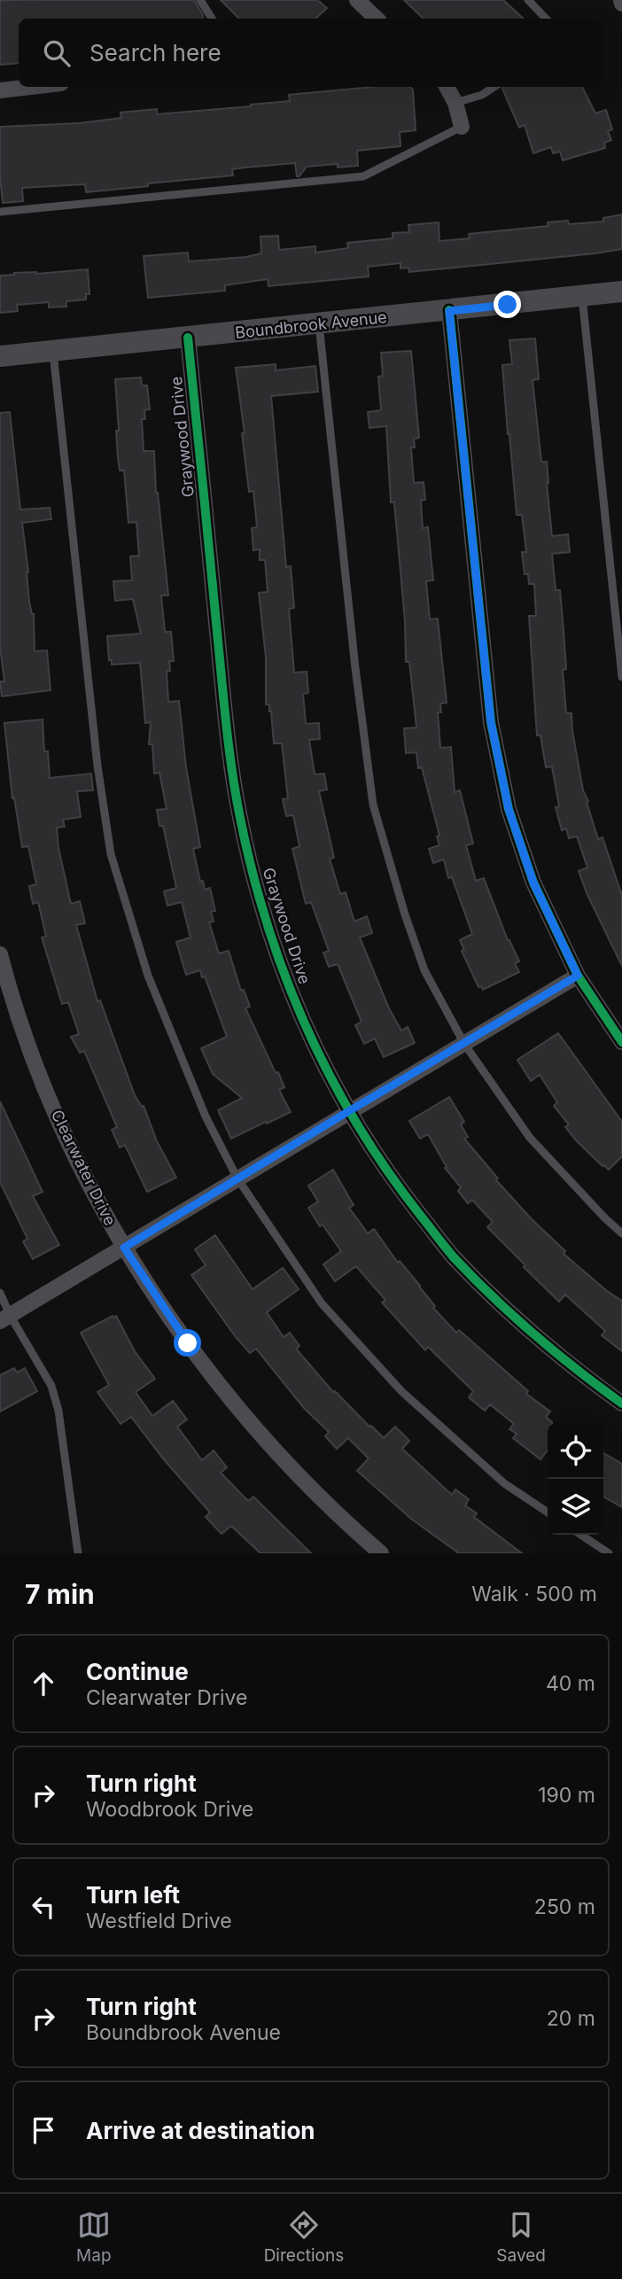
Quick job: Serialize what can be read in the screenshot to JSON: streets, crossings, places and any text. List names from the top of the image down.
{
  "streets": {
    "street": ["Boundbrook Avenue", "Graywood Drive", "Clearwater Drive"]
  },
  "crossings": [
    ["Boundbrook Avenue", "Graywood Drive"]
  ],
  "page": {
    "search": "Search here",
    "heading": ["7 min", "Walk · 500 m"],
    "list": [
      ["Continue", "Clearwater Drive", "40 m"],
      ["Turn right", "Woodbrook Drive", "190 m"],
      ["Turn left", "Westfield Drive", "250 m"],
      ["Turn right", "Boundbrook Avenue", "20 m"],
      "Arrive at destination"
    ],
    "nav": ["Map", "Directions", "Saved"]
  }
}
